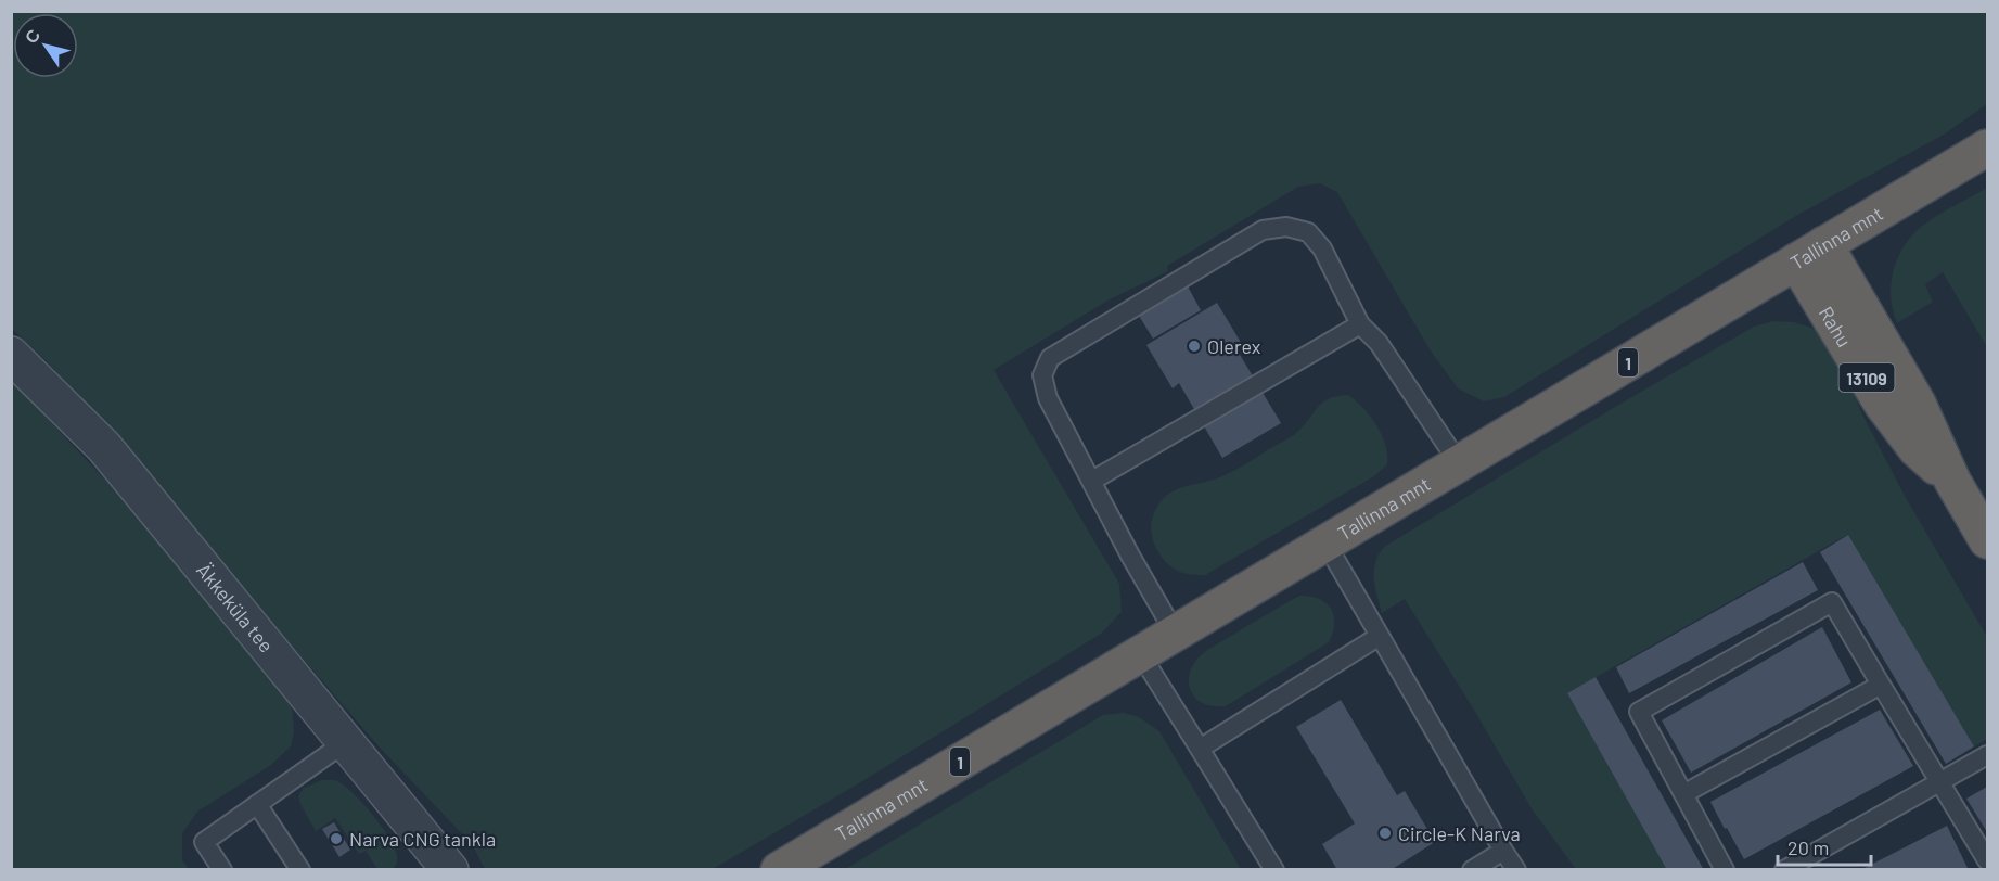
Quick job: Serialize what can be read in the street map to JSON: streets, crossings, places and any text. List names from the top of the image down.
{
  "streets": {
    "highway": [
      "Tallinna mnt",
      "Rahu",
      "1",
      "13109"
    ],
    "street": ["Äkkeküla tee"]
  },
  "crossings": [
    ["Tallinna mnt", "Rahu"]
  ],
  "places": ["Olerex", "Circle-K Narva", "Narva CNG tankla"],
  "scale_bar": "20 m",
  "north": "top left"
}
